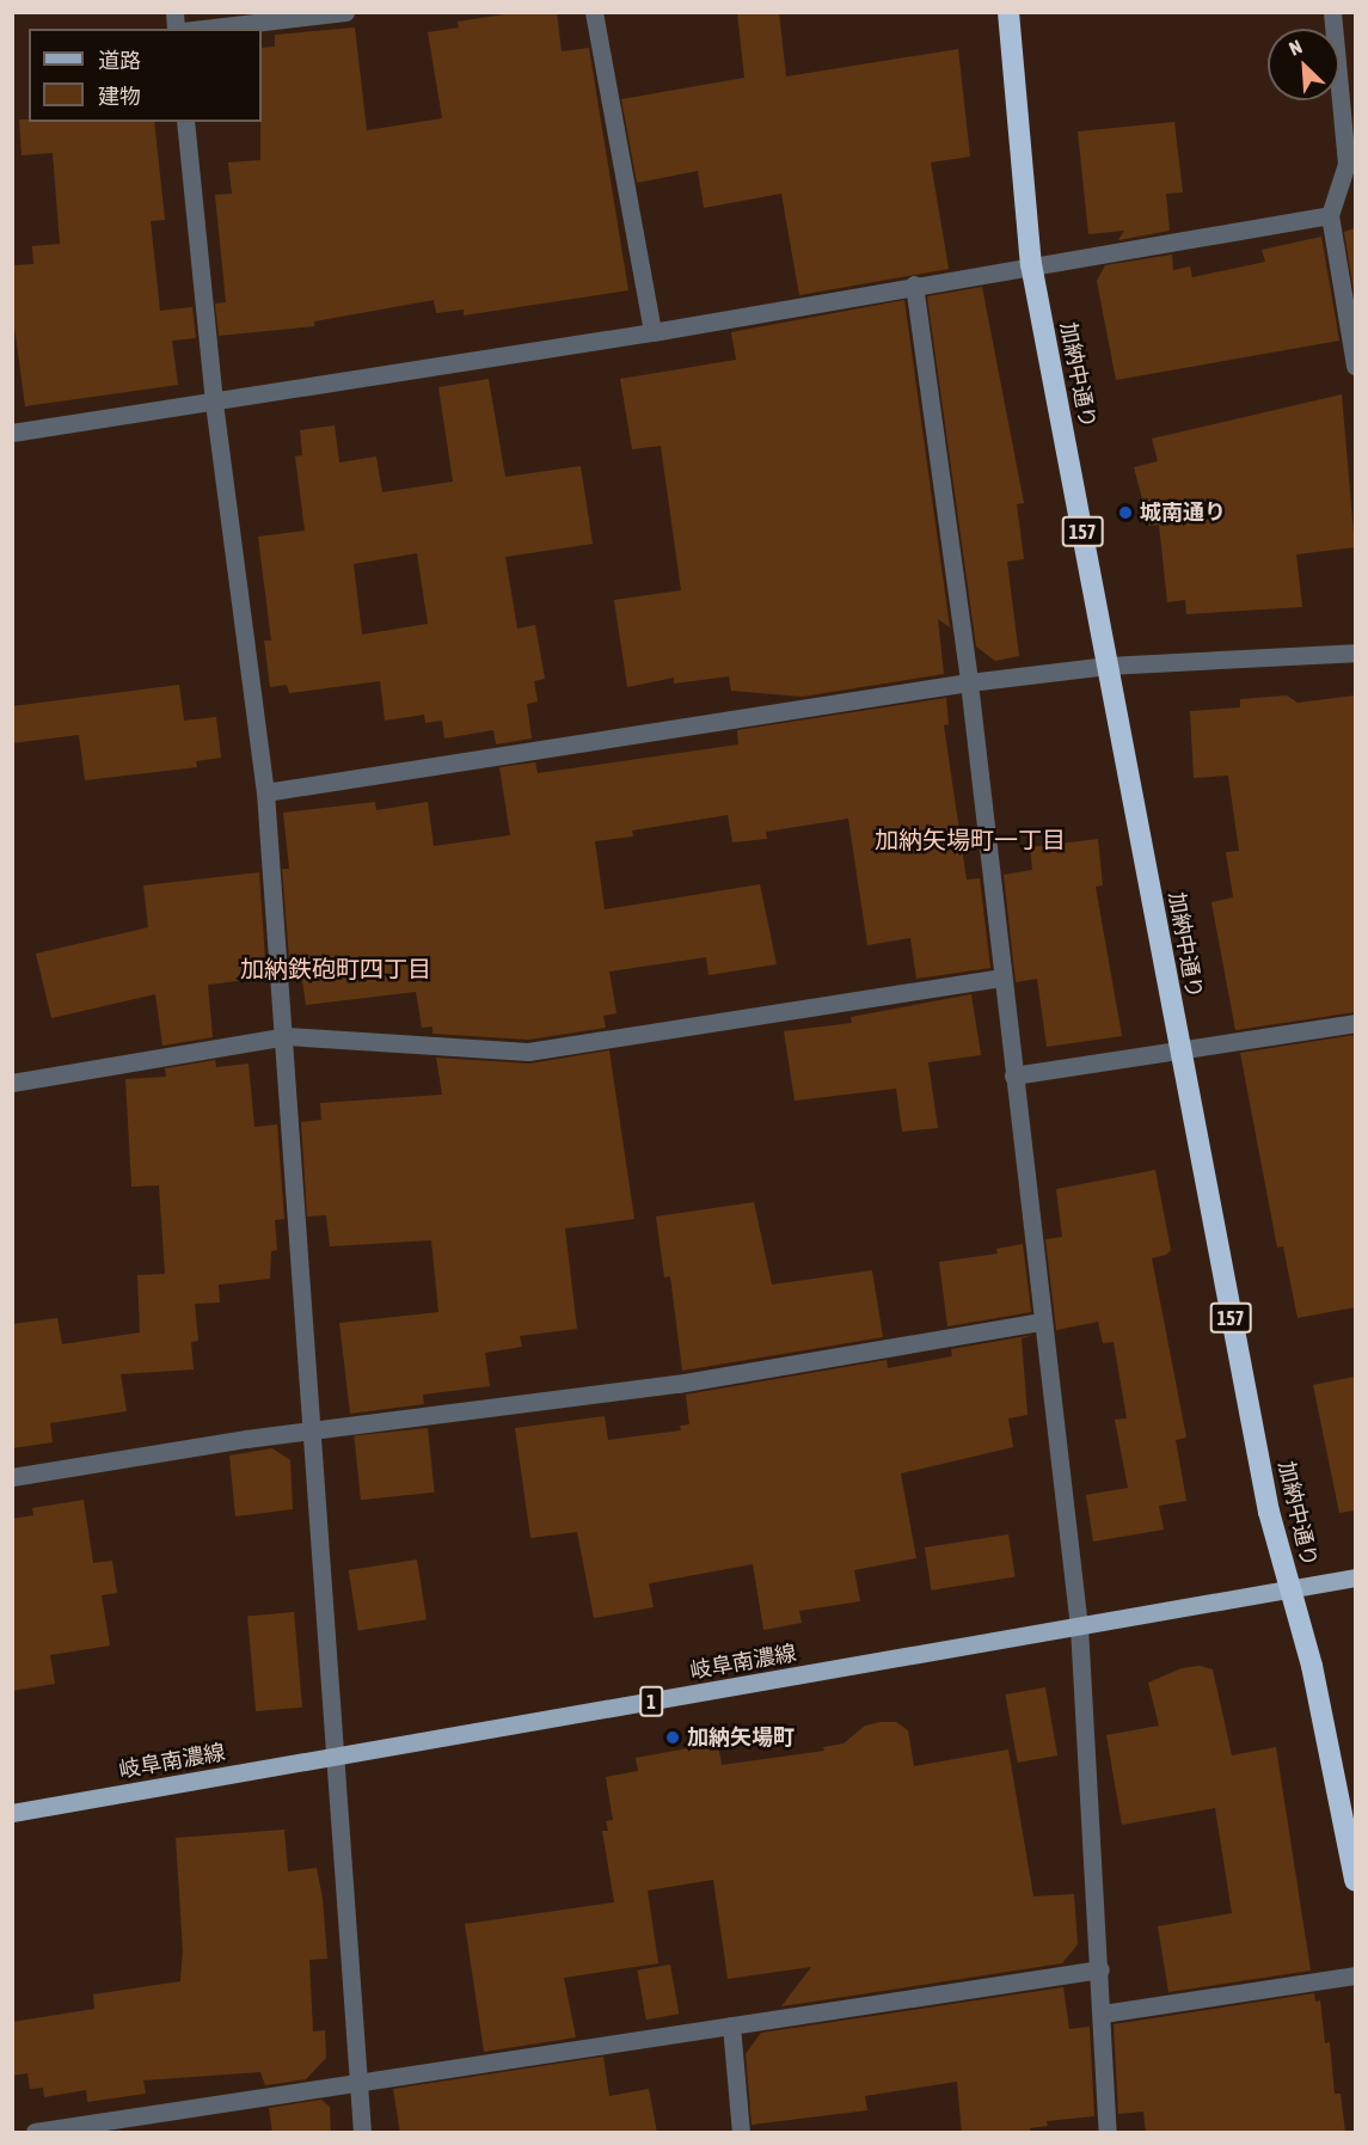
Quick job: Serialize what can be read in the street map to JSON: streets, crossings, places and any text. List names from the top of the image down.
{
  "streets": {
    "highway": ["加納中通り", "157"],
    "main road": ["岐阜南濃線", "1"]
  },
  "crossings": [
    ["加納中通り", "岐阜南濃線"]
  ],
  "districts": ["加納矢場町一丁目", "加納鉄砲町四丁目"],
  "places": ["城南通り", "加納矢場町"],
  "legend": ["道路", "建物"],
  "north": "top left"
}
